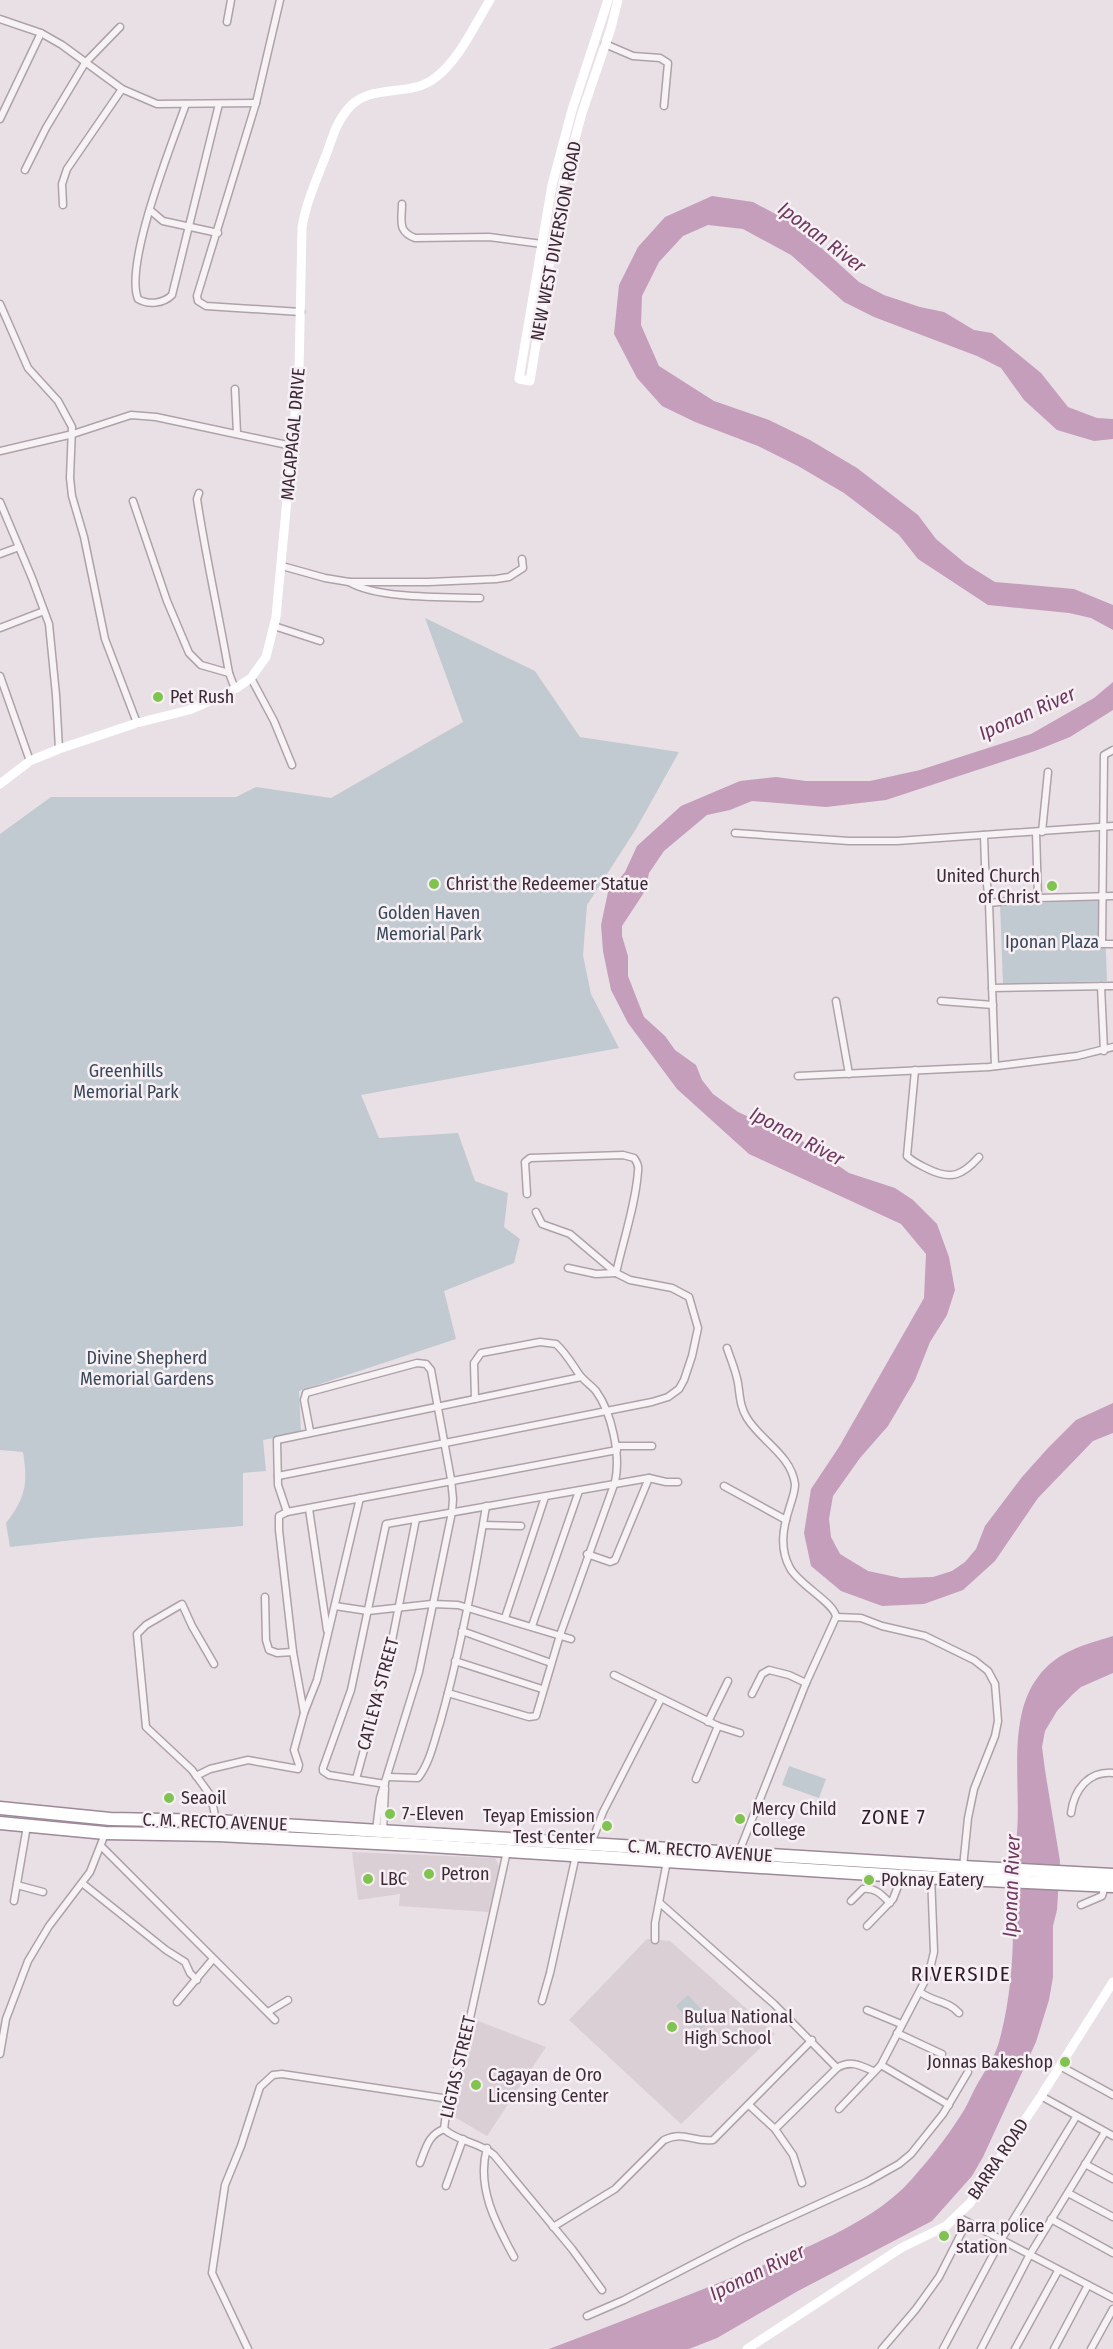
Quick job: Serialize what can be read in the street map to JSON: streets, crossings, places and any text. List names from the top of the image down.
{
  "streets": {
    "highway": ["C. M. RECTO AVENUE"],
    "street": [
      "NEW WEST DIVERSION ROAD",
      "MACAPAGAL DRIVE",
      "CATLEYA STREET",
      "LIGTAS STREET",
      "BARRA ROAD"
    ]
  },
  "crossings": [
    ["C. M. RECTO AVENUE", "LIGTAS STREET"]
  ],
  "districts": ["ZONE 7", "RIVERSIDE"],
  "water": ["Iponan River"],
  "parks": [
    "Golden Haven Memorial Park",
    "Iponan Plaza",
    "Greenhills Memorial Park",
    "Divine Shepherd Memorial Gardens"
  ],
  "places": [
    "Pet Rush",
    "Christ the Redeemer Statue",
    "United Church of Christ",
    "Seaoil",
    "7-Eleven",
    "Mercy Child College",
    "Teyap Emission Test Center",
    "Petron",
    "LBC",
    "Poknay Eatery",
    "Bulua National High School",
    "Jonnas Bakeshop",
    "Cagayan de Oro Licensing Center",
    "Barra police station"
  ]
}
